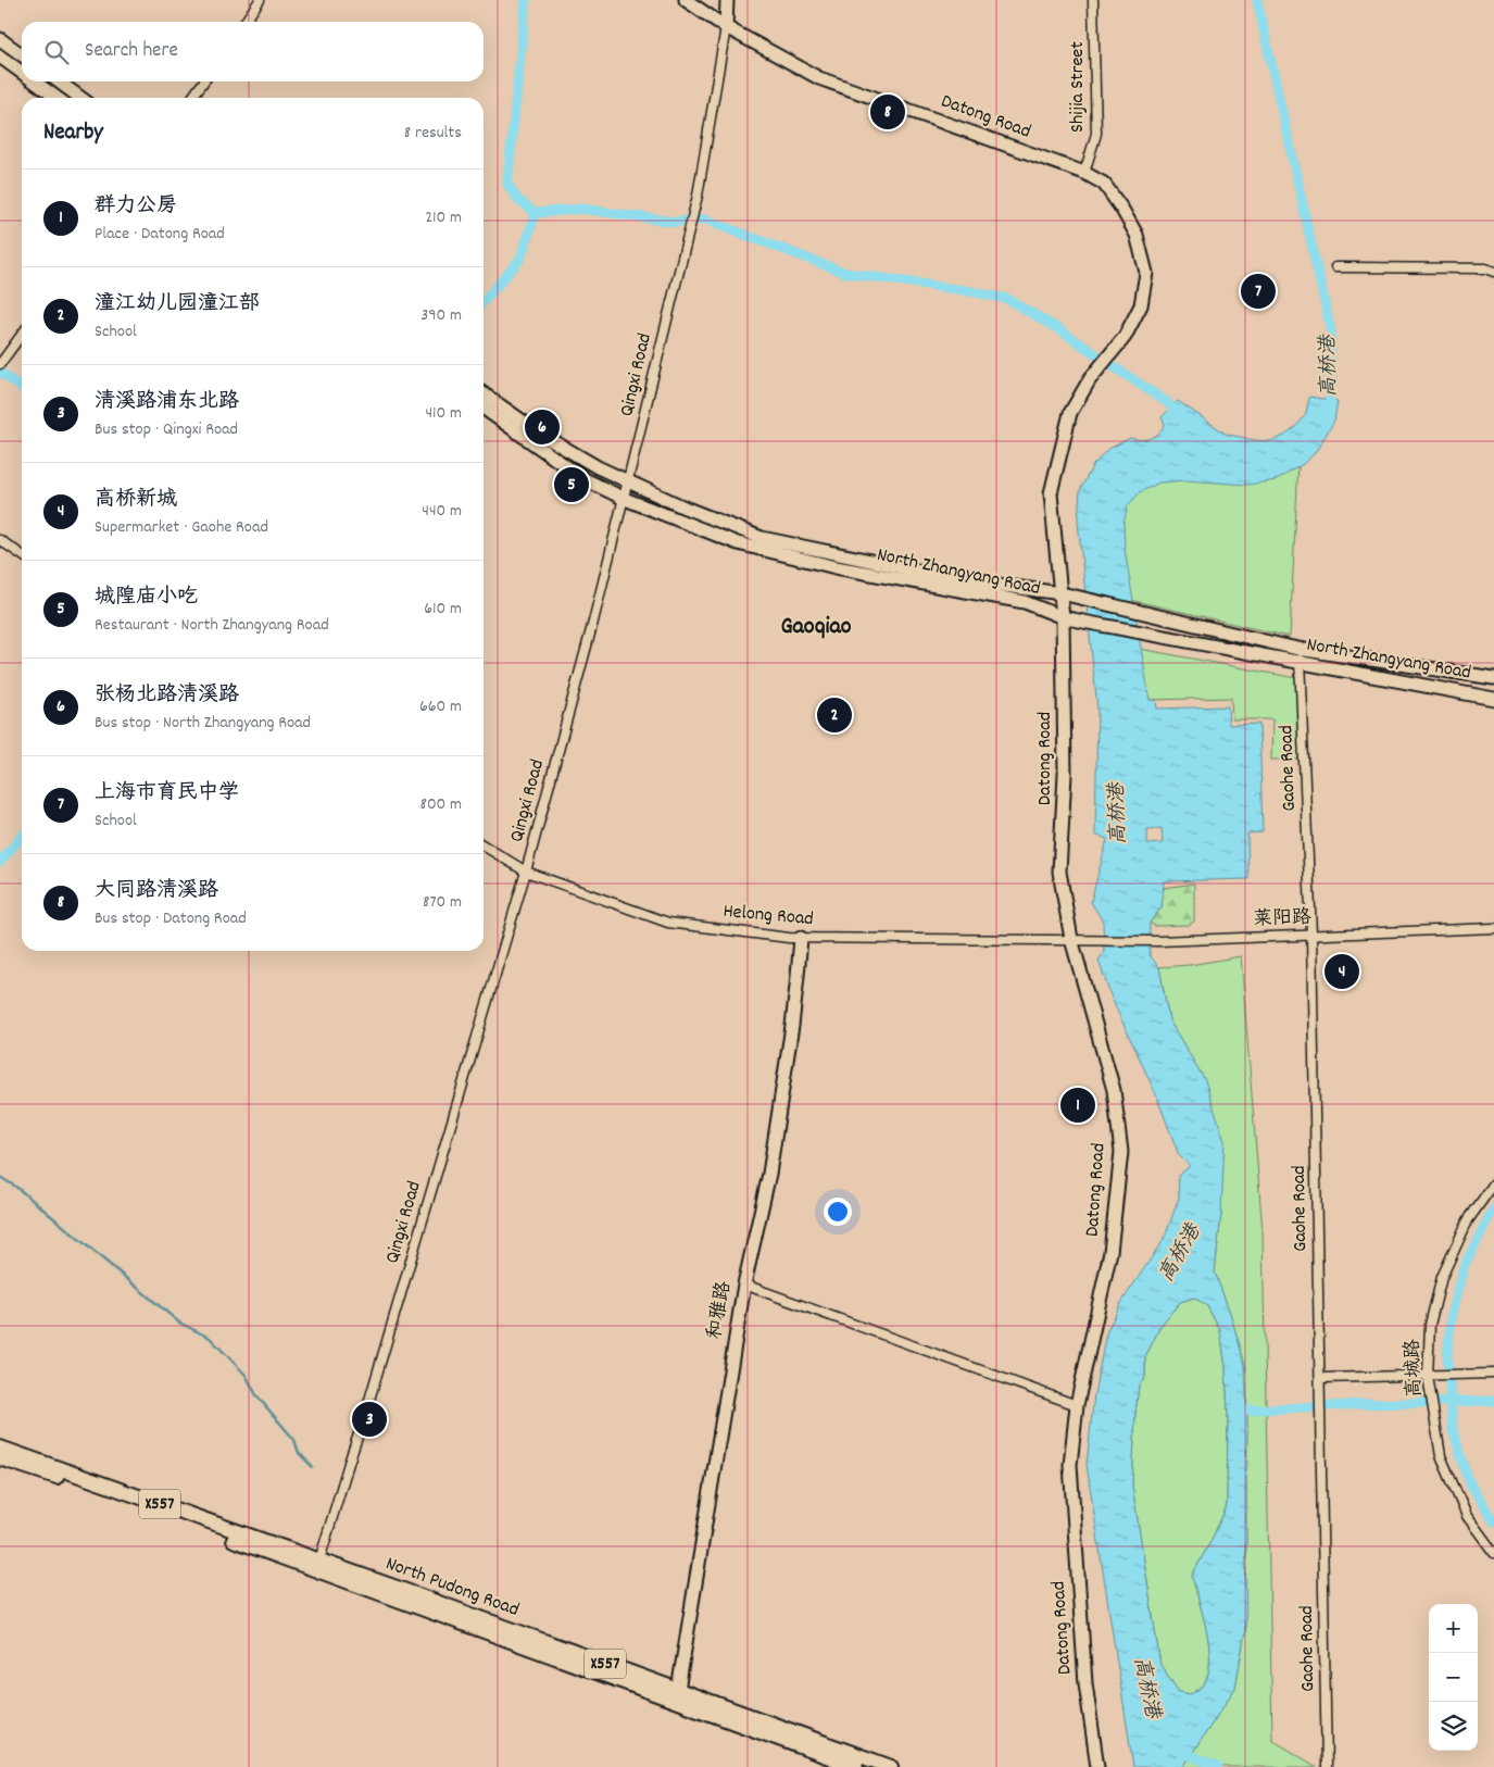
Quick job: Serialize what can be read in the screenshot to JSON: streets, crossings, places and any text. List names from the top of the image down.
{
  "streets": {
    "main road": ["X557", "North Pudong Road"],
    "street": [
      "Shijia Street",
      "Datong Road",
      "Qingxi Road",
      "North Zhangyang Road",
      "Gaohe Road",
      "Helong Road",
      "莱阳路",
      "和雅路",
      "高城路"
    ]
  },
  "crossings": [
    ["Shijia Street", "Datong Road"],
    ["Datong Road", "Qingxi Road"],
    ["Datong Road", "North Zhangyang Road"],
    ["Datong Road", "Helong Road"],
    ["Datong Road", "莱阳路"],
    ["Qingxi Road", "North Zhangyang Road"],
    ["Qingxi Road", "Helong Road"],
    ["Qingxi Road", "North Pudong Road"],
    ["North Zhangyang Road", "Gaohe Road"],
    ["Gaohe Road", "莱阳路"],
    ["Helong Road", "莱阳路"],
    ["Helong Road", "和雅路"],
    ["和雅路", "North Pudong Road"]
  ],
  "districts": ["Gaoqiao"],
  "water": ["高桥港"],
  "page": {
    "search": "Search here",
    "pins": [
      "8",
      "7",
      "6",
      "5",
      "2",
      "4",
      "1",
      "3"
    ],
    "heading": ["Nearby", "8 results"],
    "list": [
      {
        "mark": "1",
        "name": "群力公房",
        "note": "Place · Datong Road",
        "value": "210 m"
      },
      {
        "mark": "2",
        "name": "潼江幼儿园潼江部",
        "note": "School",
        "value": "390 m"
      },
      {
        "mark": "3",
        "name": "清溪路浦东北路",
        "note": "Bus stop · Qingxi Road",
        "value": "410 m"
      },
      {
        "mark": "4",
        "name": "高桥新城",
        "note": "Supermarket · Gaohe Road",
        "value": "440 m"
      },
      {
        "mark": "5",
        "name": "城隍庙小吃",
        "note": "Restaurant · North Zhangyang Road",
        "value": "610 m"
      },
      {
        "mark": "6",
        "name": "张杨北路清溪路",
        "note": "Bus stop · North Zhangyang Road",
        "value": "660 m"
      },
      {
        "mark": "7",
        "name": "上海市育民中学",
        "note": "School",
        "value": "800 m"
      },
      {
        "mark": "8",
        "name": "大同路清溪路",
        "note": "Bus stop · Datong Road",
        "value": "870 m"
      }
    ],
    "map_buttons": ["+", "−"]
  }
}
